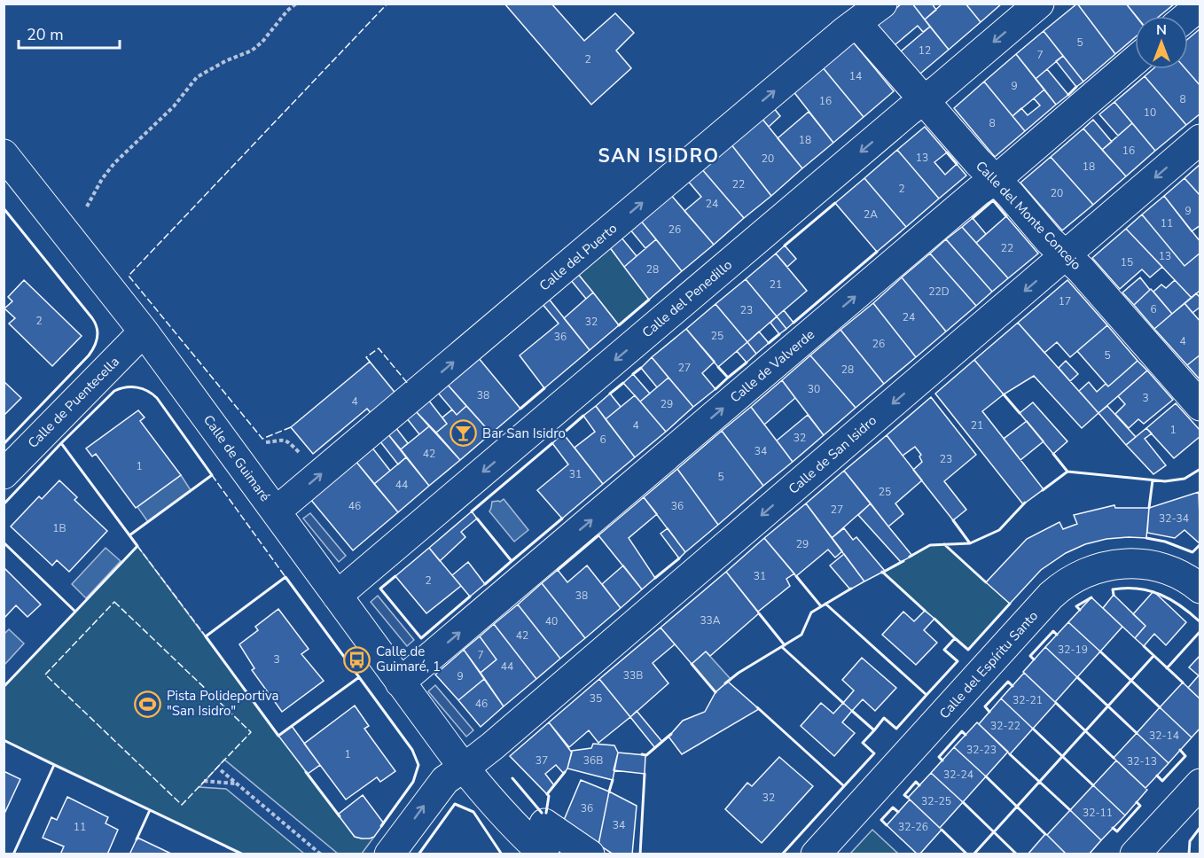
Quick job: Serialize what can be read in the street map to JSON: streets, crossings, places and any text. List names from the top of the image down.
{
  "streets": {
    "street": [
      "Calle del Monte Concejo",
      "Calle del Puerto",
      "Calle del Penedillo",
      "Calle de Valverde",
      "Calle de Puentecella",
      "Calle de San Isidro",
      "Calle de Guimaré",
      "Calle del Espíritu Santo"
    ]
  },
  "crossings": [
    ["Calle del Monte Concejo", "Calle del Puerto"],
    ["Calle del Monte Concejo", "Calle del Penedillo"],
    ["Calle del Monte Concejo", "Calle de Valverde"],
    ["Calle del Monte Concejo", "Calle de San Isidro"],
    ["Calle del Puerto", "Calle de Guimaré"],
    ["Calle del Penedillo", "Calle de Guimaré"],
    ["Calle de Valverde", "Calle de Guimaré"],
    ["Calle de Puentecella", "Calle de Guimaré"],
    ["Calle de San Isidro", "Calle de Guimaré"]
  ],
  "one_way": ["Calle del Puerto", "Calle del Penedillo", "Calle de Valverde"],
  "districts": ["SAN ISIDRO"],
  "places": {
    "bar": ["Bar San Isidro"],
    "bus stop": ["Calle de Guimaré, 1"],
    "sports": ["Pista Polideportiva \"San Isidro\""]
  },
  "house_numbers": [
    "5",
    "12",
    "7",
    "2",
    "14",
    "9",
    "8",
    "16",
    "10",
    "8",
    "18",
    "16",
    "13",
    "20",
    "18",
    "22",
    "2",
    "20",
    "24",
    "9",
    "2A",
    "11",
    "26",
    "22",
    "13",
    "15",
    "28",
    "21",
    "22D",
    "17",
    "6",
    "23",
    "24",
    "2",
    "32",
    "25",
    "36",
    "4",
    "26",
    "5",
    "27",
    "28",
    "30",
    "38",
    "3",
    "4",
    "29",
    "4",
    "21",
    "1",
    "32",
    "6",
    "34",
    "42",
    "23",
    "1",
    "31",
    "5",
    "44",
    "25",
    "46",
    "36",
    "27",
    "32-34",
    "1B",
    "29",
    "31",
    "2",
    "38",
    "33A",
    "40",
    "42",
    "32-19",
    "7",
    "3",
    "44",
    "33B",
    "9",
    "35",
    "32-21",
    "46",
    "32-22",
    "32-14",
    "32-23",
    "1",
    "37",
    "36B",
    "32-13",
    "32-24",
    "32",
    "32-25",
    "36",
    "32-11",
    "34",
    "11",
    "32-26"
  ],
  "scale_bar": "20 m",
  "north": "top"
}
